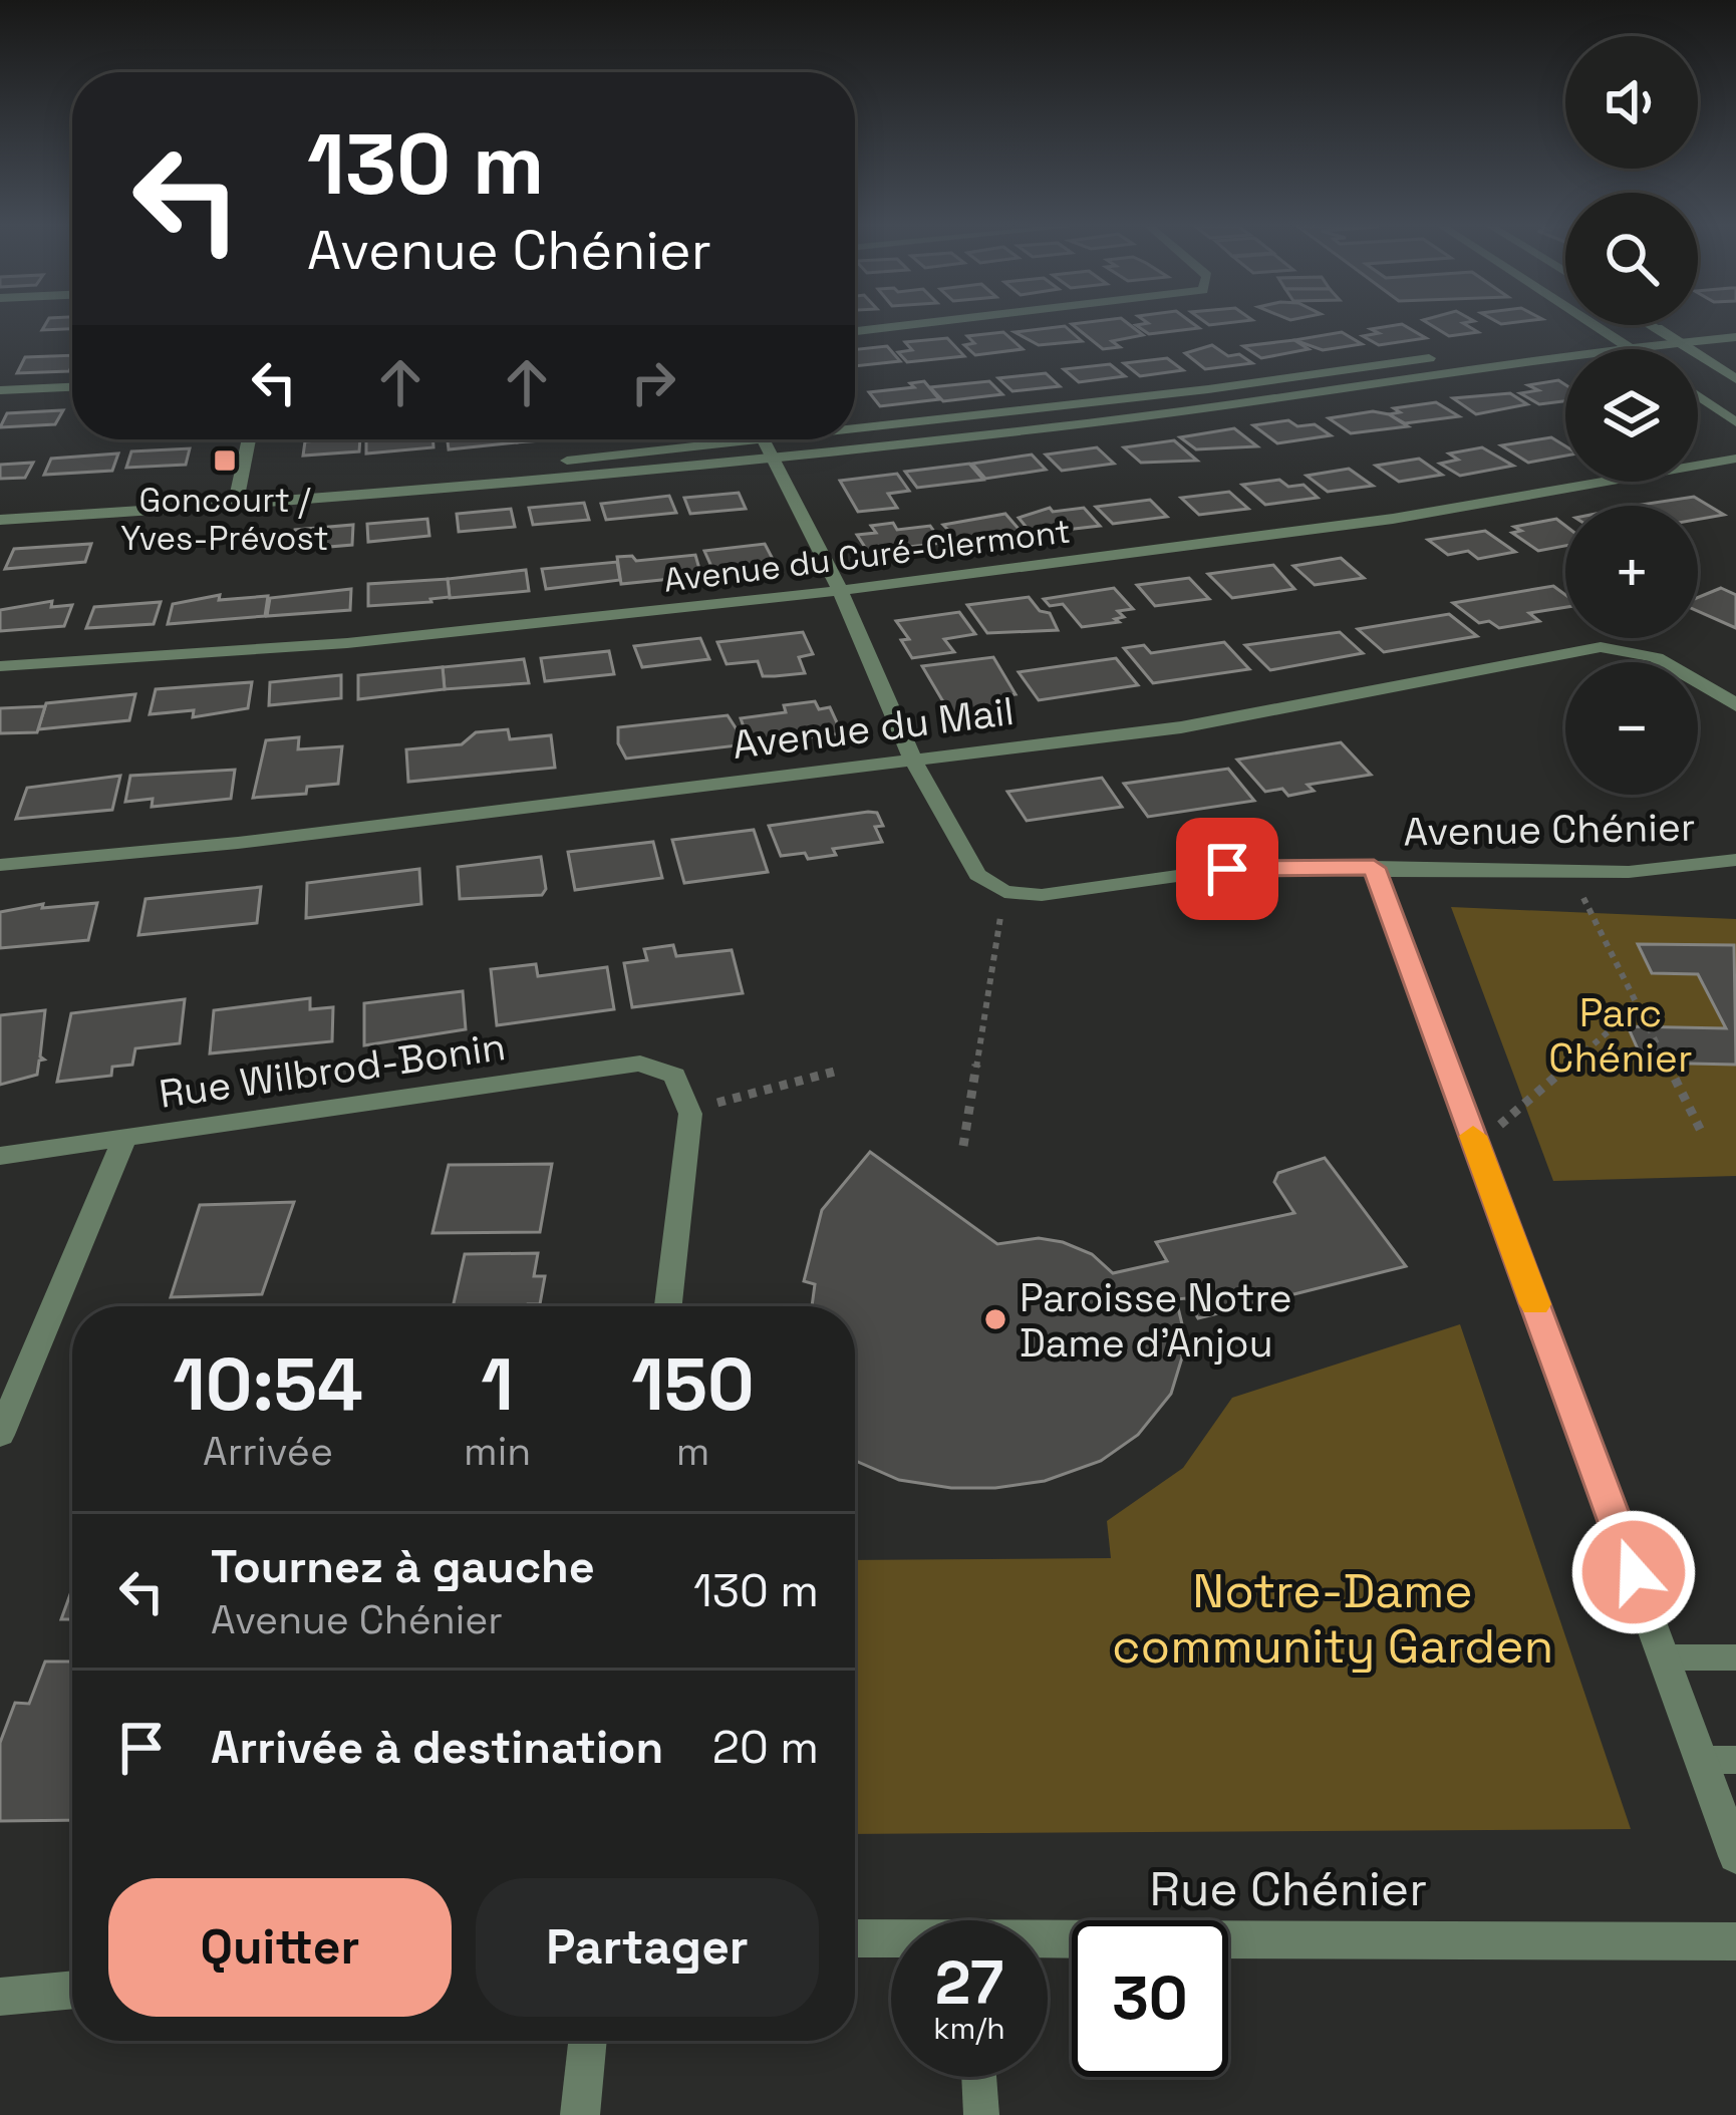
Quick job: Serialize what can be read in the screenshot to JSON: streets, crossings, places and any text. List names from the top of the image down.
{
  "streets": {
    "street": [
      "Avenue du Curé-Clermont",
      "Avenue du Mail",
      "Avenue Chénier",
      "Rue Wilbrod-Bonin",
      "Rue Chénier"
    ]
  },
  "parks": ["Parc Chénier", "Notre-Dame community Garden"],
  "places": {
    "transit": ["Goncourt / Yves-Prévost"],
    "other": ["Paroisse Notre Dame d'Anjou"]
  },
  "page": {
    "map_buttons": ["+", "−"],
    "turn": ["130 m", "Avenue Chénier"],
    "eta": [
      "10:54",
      "Arrivée",
      "1",
      "min",
      "150",
      "m"
    ],
    "list": [
      {
        "name": "Tournez à gauche",
        "note": "Avenue Chénier",
        "value": "130 m"
      },
      {
        "name": "Arrivée à destination",
        "value": "20 m"
      }
    ],
    "buttons": ["Quitter", "Partager"],
    "speed": "27 km/h",
    "limit": "30"
  }
}
